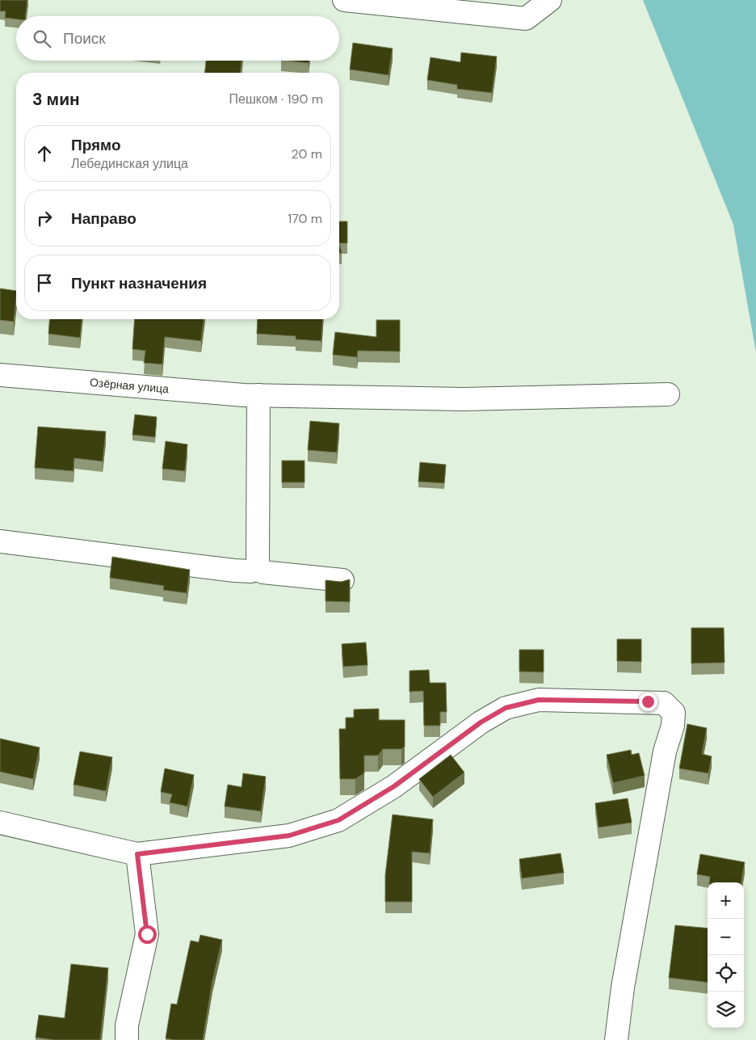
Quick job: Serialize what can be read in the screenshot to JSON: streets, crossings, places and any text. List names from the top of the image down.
{
  "streets": {
    "street": ["Озёрная улица"]
  },
  "page": {
    "search": "Поиск",
    "heading": ["3 мин", "Пешком · 190 m"],
    "list": [
      ["Прямо", "Лебединская улица", "20 m"],
      ["Направо", "170 m"],
      "Пункт назначения"
    ],
    "map_buttons": ["+", "−"]
  }
}
